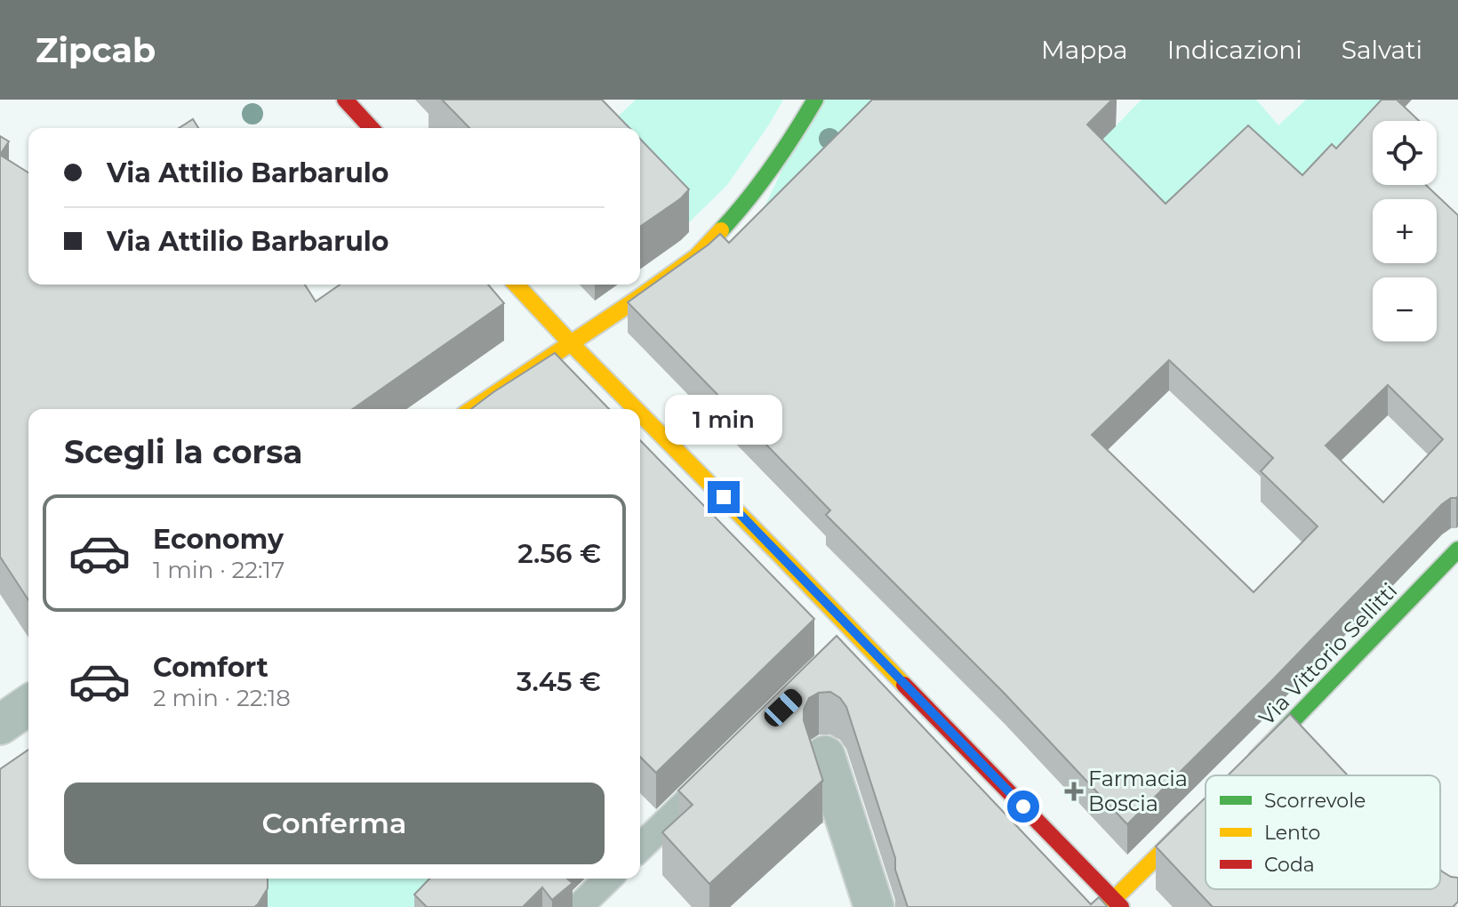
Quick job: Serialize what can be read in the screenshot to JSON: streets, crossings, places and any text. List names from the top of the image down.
{
  "streets": {
    "street": ["Via Vittorio Sellitti"]
  },
  "places": {
    "health": ["Farmacia Boscia"]
  },
  "legend": ["Scorrevole", "Lento", "Coda"],
  "page": {
    "header": "Zipcab",
    "nav": ["Mappa", "Indicazioni", "Salvati"],
    "map_buttons": ["+", "−"],
    "banner": ["Via Attilio Barbarulo", "Via Attilio Barbarulo"],
    "bubble": "1 min",
    "heading": "Scegli la corsa",
    "list": [
      {
        "name": "Economy",
        "note": "1 min · 22:17",
        "value": "2.56 €"
      },
      {
        "name": "Comfort",
        "note": "2 min · 22:18",
        "value": "3.45 €"
      }
    ],
    "buttons": "Conferma"
  }
}
